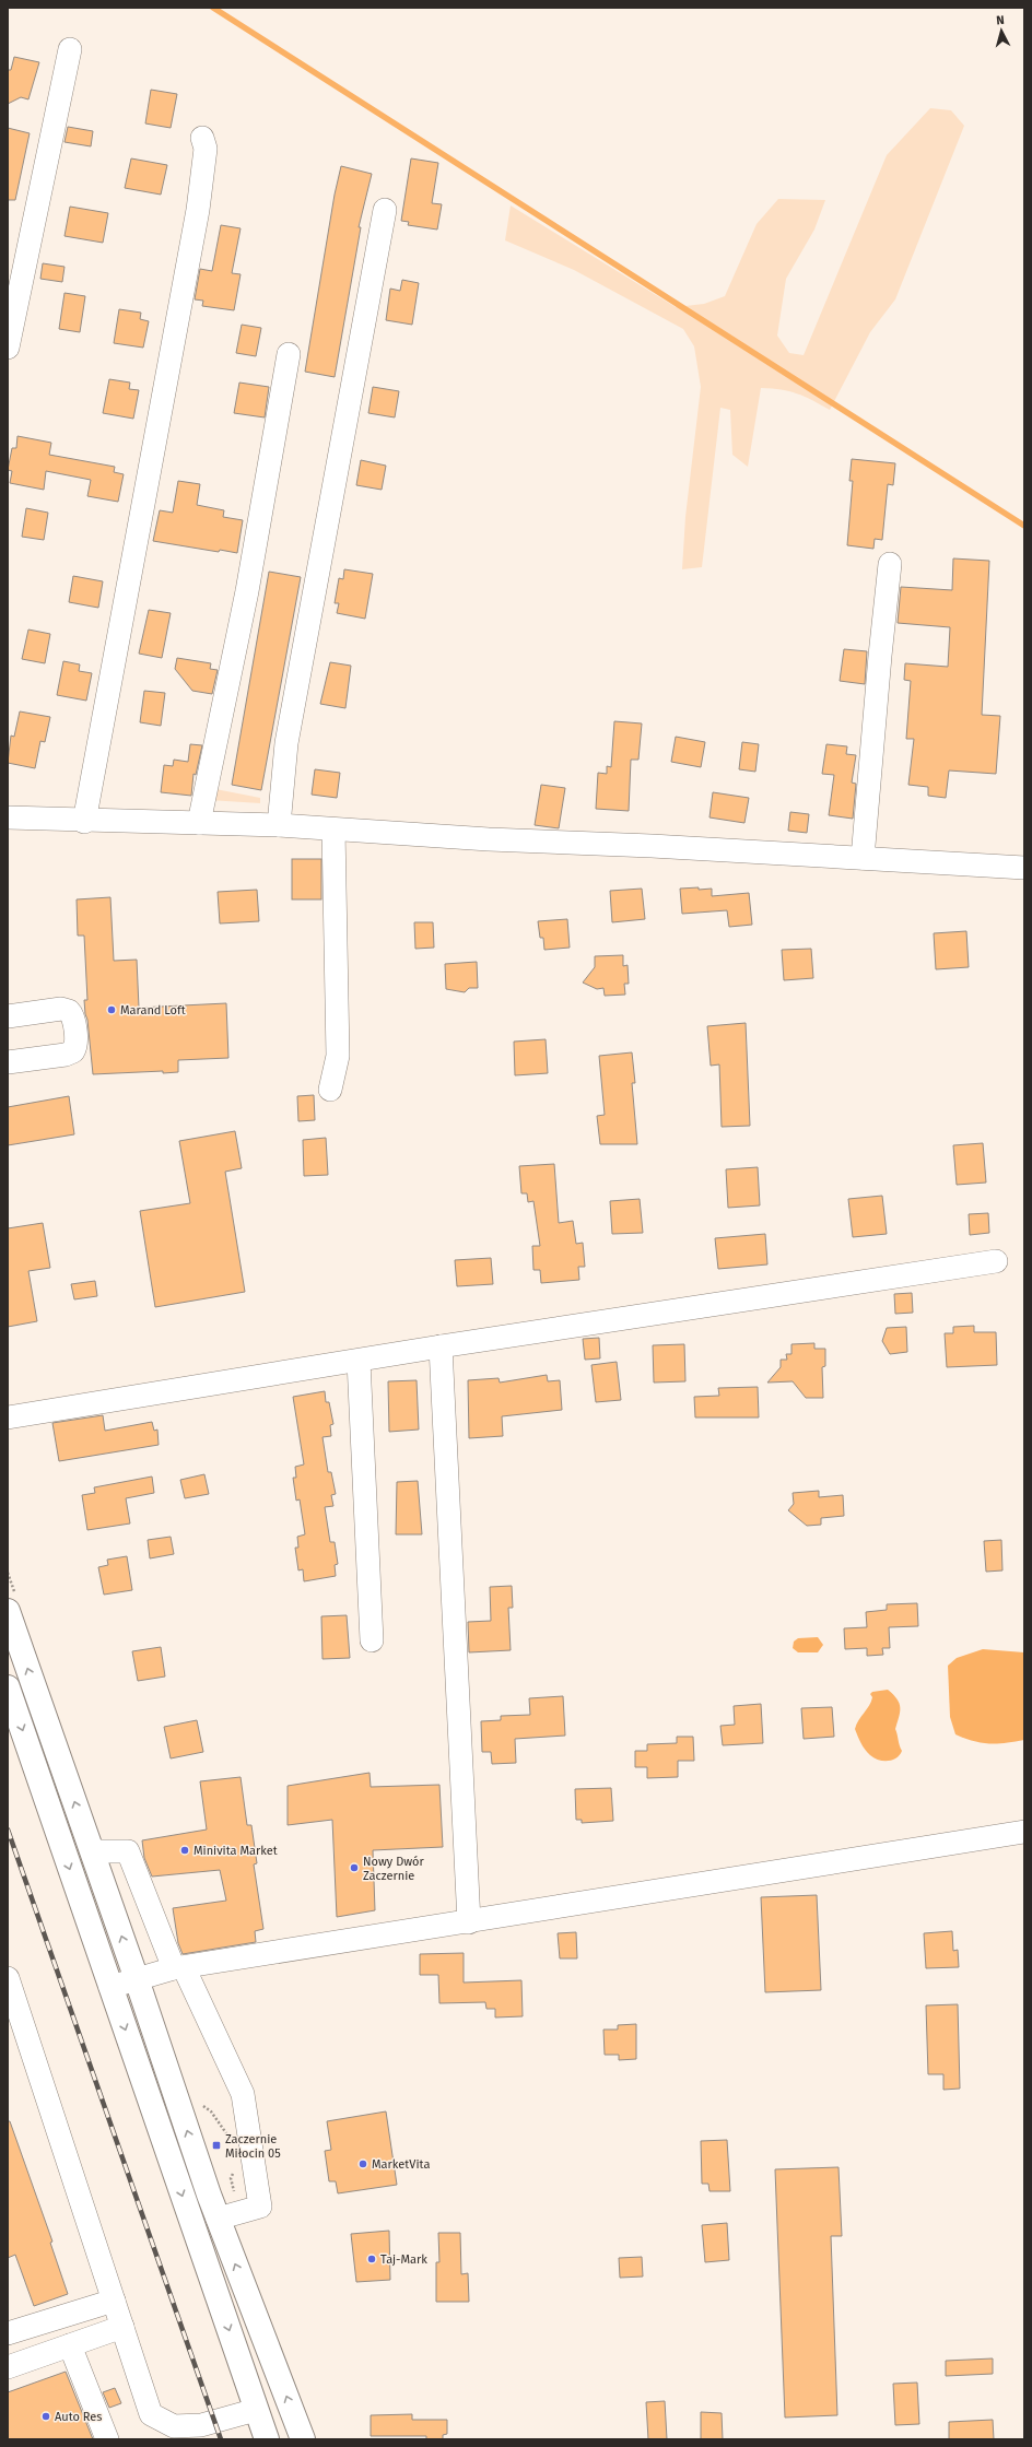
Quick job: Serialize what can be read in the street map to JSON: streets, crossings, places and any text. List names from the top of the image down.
{
  "places": {
    "other": [
      "Marand Loft",
      "Minivita Market",
      "Nowy Dwór Zaczernie",
      "MarketVita",
      "Taj-Mark",
      "Auto Res"
    ],
    "transit": ["Zaczernie Miłocin 05"]
  },
  "north": "top"
}
